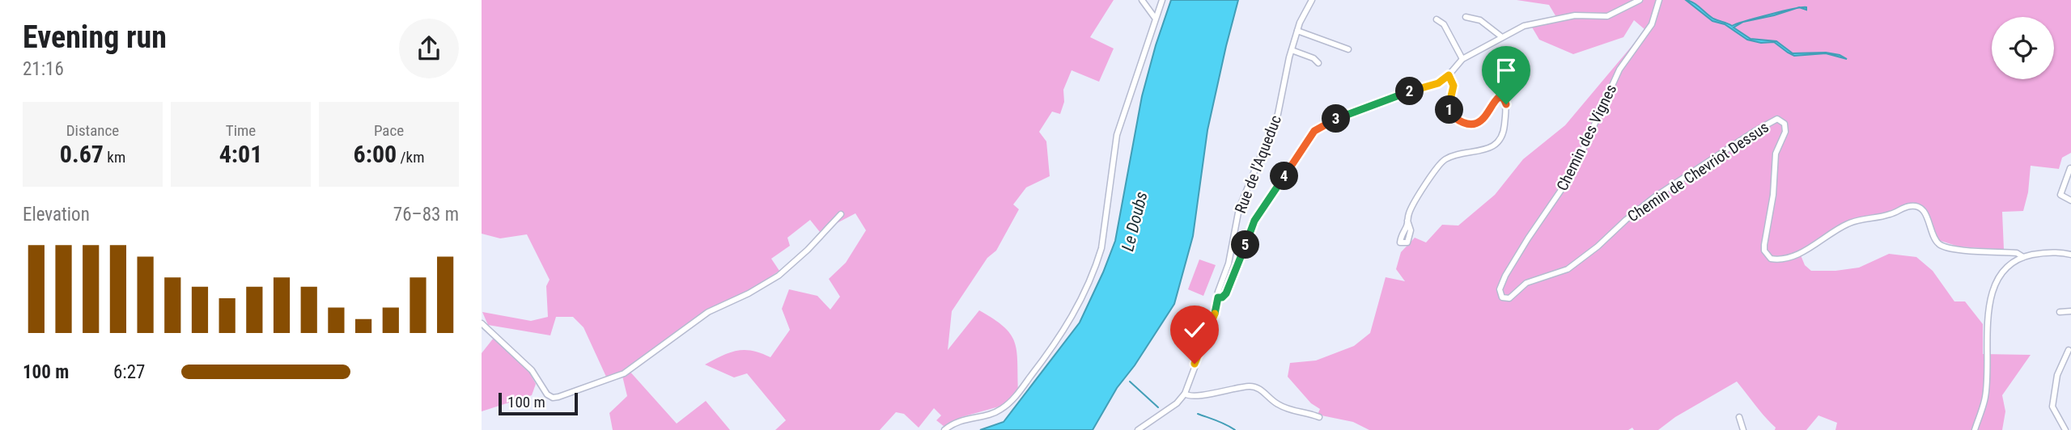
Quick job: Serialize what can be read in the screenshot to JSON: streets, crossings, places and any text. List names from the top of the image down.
{
  "streets": {
    "street": ["Chemin des Vignes", "Rue de l'Aqueduc", "Chemin de Chevriot Dessus"]
  },
  "crossings": [
    ["Chemin des Vignes", "Chemin de Chevriot Dessus"]
  ],
  "water": ["Le Doubs"],
  "scale_bar": "100 m",
  "page": {
    "heading": ["Evening run", "21:16"],
    "pins": [
      "2",
      "1",
      "3",
      "4",
      "5"
    ],
    "stats": [
      ["Distance", "0.67 km"],
      ["Time", "4:01"],
      ["Pace", "6:00 /km"]
    ],
    "chart": ["Elevation", "76–83 m"],
    "list": [
      {
        "name": "100 m",
        "note": "6:27"
      }
    ],
    "scale": "100 m"
  }
}
